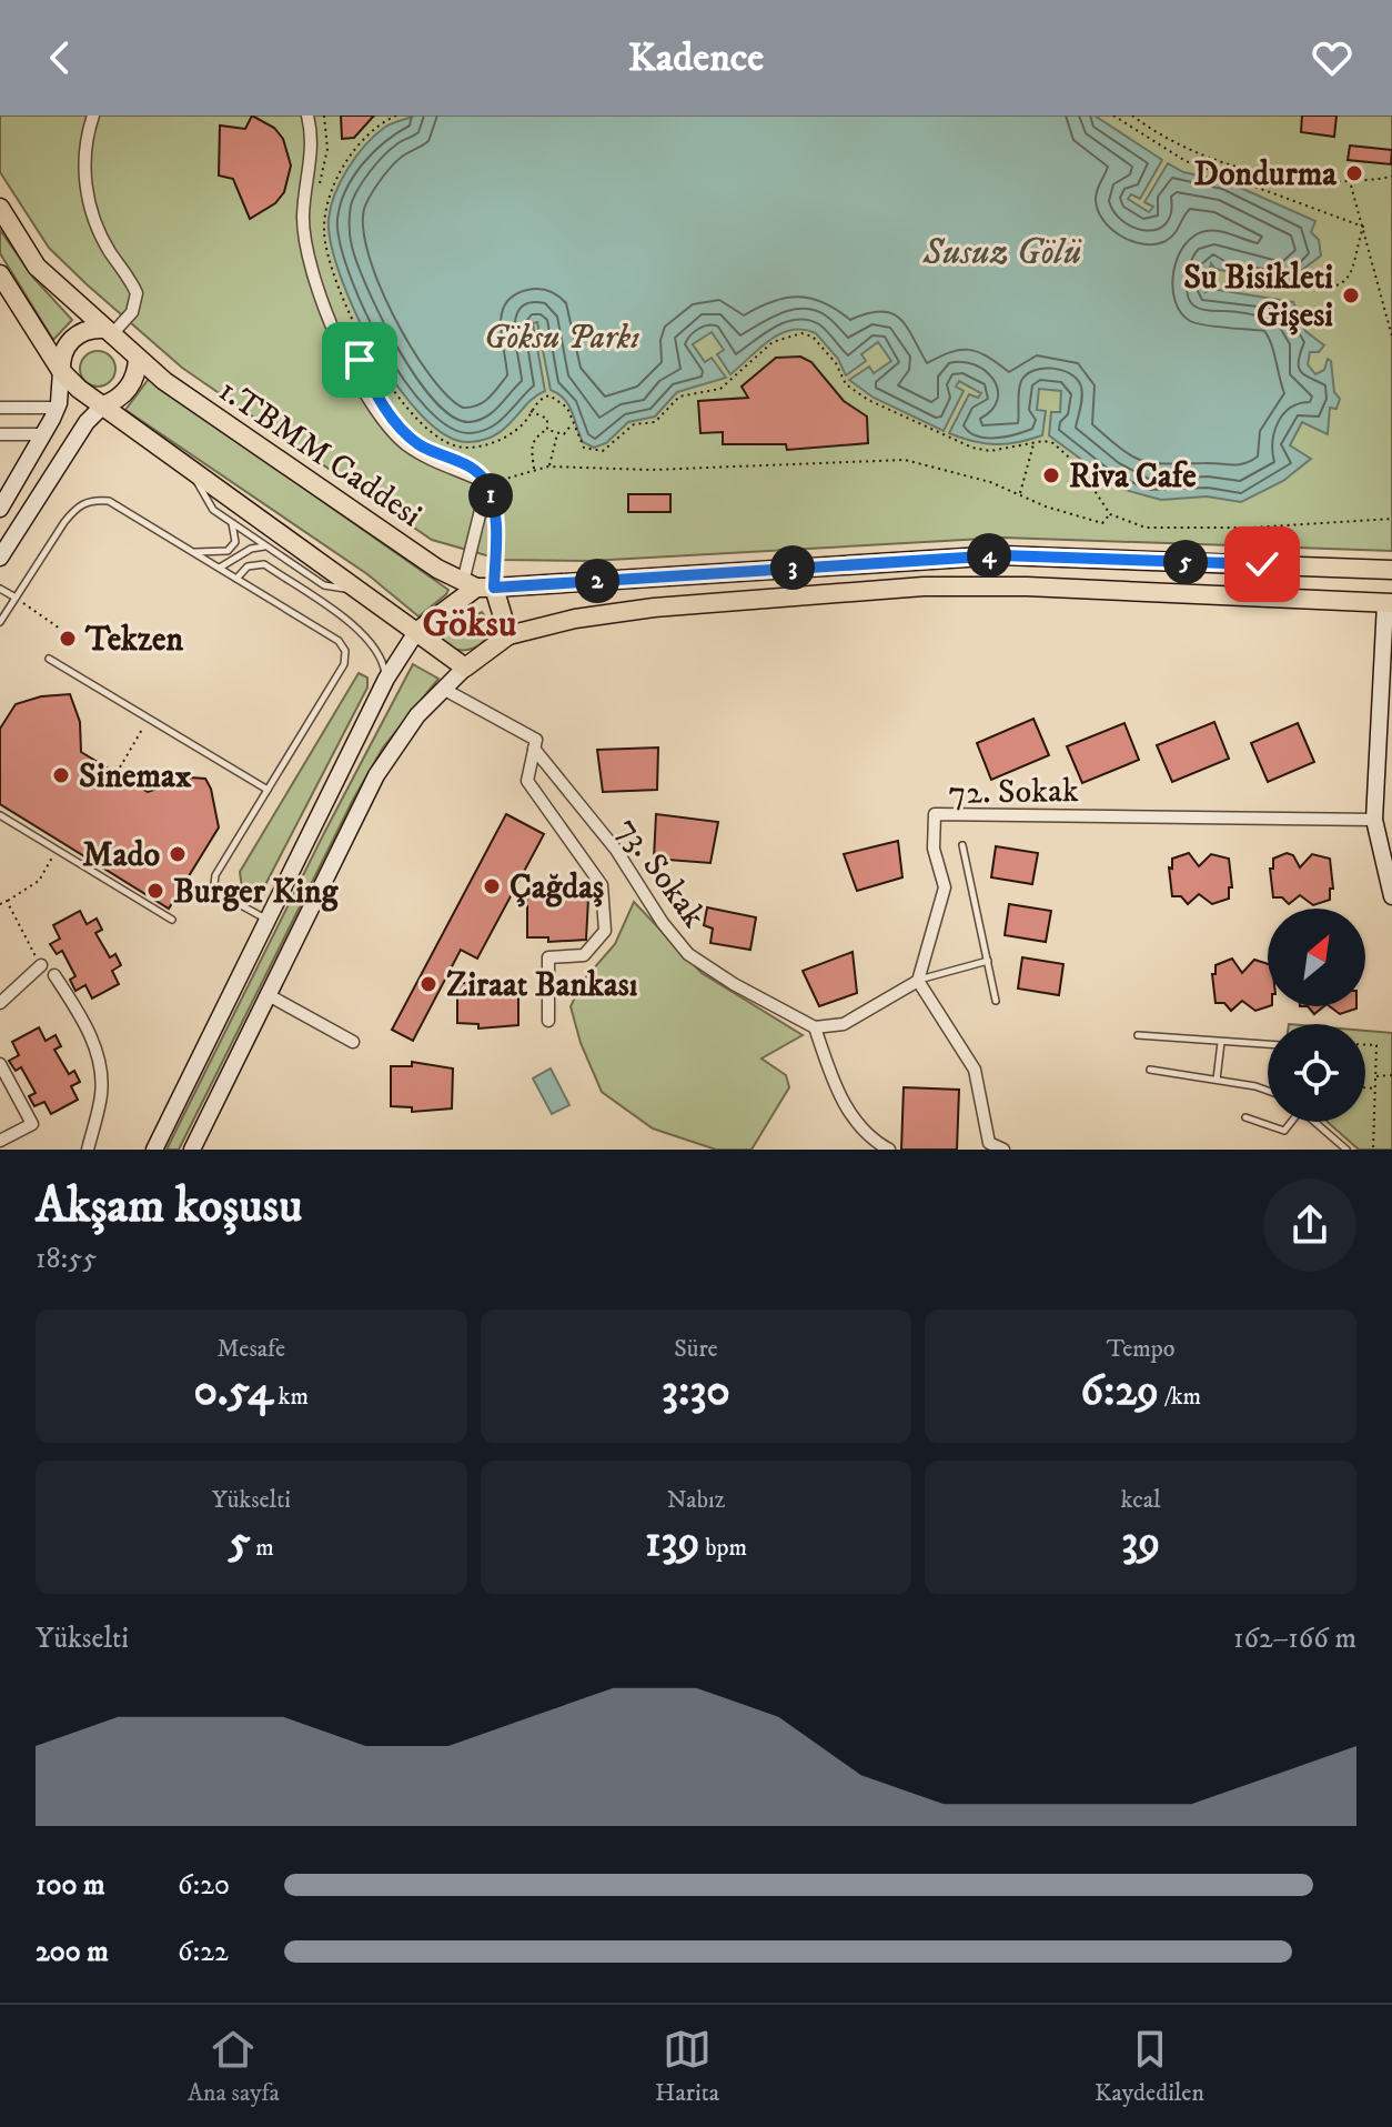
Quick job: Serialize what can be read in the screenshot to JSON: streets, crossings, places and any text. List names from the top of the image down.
{
  "streets": {
    "main road": ["1.TBMM Caddesi"],
    "street": ["72. Sokak", "73. Sokak"]
  },
  "districts": ["Göksu"],
  "water": ["Susuz Gölü"],
  "parks": ["Göksu Parkı"],
  "places": [
    "Dondurma",
    "Su Bisikleti Gişesi",
    "Riva Cafe",
    "Tekzen",
    "Sinemax",
    "Mado",
    "Çağdaş",
    "Burger King",
    "Ziraat Bankası"
  ],
  "north": "top right",
  "page": {
    "header": "Kadence",
    "pins": [
      "1",
      "4",
      "5",
      "3",
      "2"
    ],
    "heading": ["Akşam koşusu", "18:55"],
    "stats": [
      ["Mesafe", "0.54 km"],
      ["Süre", "3:30"],
      ["Tempo", "6:29 /km"],
      ["Yükselti", "5 m"],
      ["Nabız", "139 bpm"],
      ["kcal", "39"]
    ],
    "chart": ["Yükselti", "162–166 m"],
    "list": [
      {
        "name": "100 m",
        "note": "6:20"
      },
      {
        "name": "200 m",
        "note": "6:22"
      }
    ],
    "tabs": ["Ana sayfa", "Harita", "Kaydedilen"]
  }
}
